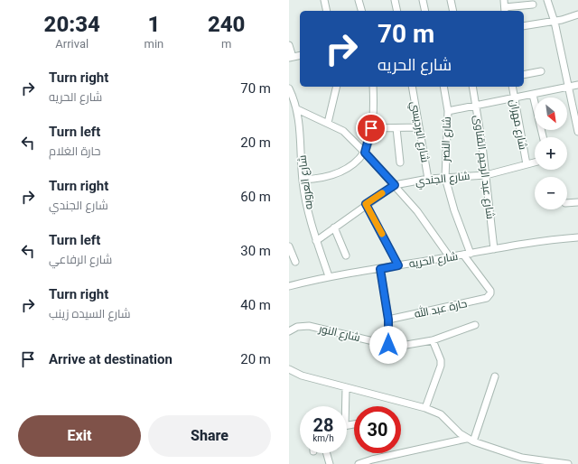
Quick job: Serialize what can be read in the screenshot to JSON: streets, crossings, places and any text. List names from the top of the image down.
{
  "streets": {
    "street": [
      "شارع مهران",
      "شارع البرديسي",
      "شارع النصر",
      "شارع عبد الرحيم القناوى",
      "شارع الجندي",
      "شارع العروبه",
      "شارع الحريه",
      "حارة عبد الله",
      "شارع النور"
    ]
  },
  "crossings": [
    ["شارع مهران", "شارع الجندي"],
    ["شارع البرديسي", "شارع الجندي"],
    ["شارع النصر", "شارع الجندي"],
    ["شارع النصر", "شارع الحريه"],
    ["شارع النصر", "حارة عبد الله"],
    ["شارع عبد الرحيم القناوى", "شارع الجندي"],
    ["شارع عبد الرحيم القناوى", "شارع الحريه"],
    ["شارع الجندي", "شارع العروبه"],
    ["شارع العروبه", "شارع الحريه"]
  ],
  "north": "bottom right",
  "page": {
    "eta": [
      "20:34",
      "Arrival",
      "1",
      "min",
      "240",
      "m"
    ],
    "turn": ["70 m", "شارع الحريه"],
    "list": [
      {
        "name": "Turn right",
        "note": "شارع الحريه",
        "value": "70 m"
      },
      {
        "name": "Turn left",
        "note": "حارة الغلام",
        "value": "20 m"
      },
      {
        "name": "Turn right",
        "note": "شارع الجندي",
        "value": "60 m"
      },
      {
        "name": "Turn left",
        "note": "شارع الرفاعي",
        "value": "30 m"
      },
      {
        "name": "Turn right",
        "note": "شارع السيده زينب",
        "value": "40 m"
      },
      {
        "name": "Arrive at destination",
        "value": "20 m"
      }
    ],
    "map_buttons": ["+", "−"],
    "speed": "28 km/h",
    "limit": "30",
    "buttons": ["Exit", "Share"]
  }
}
